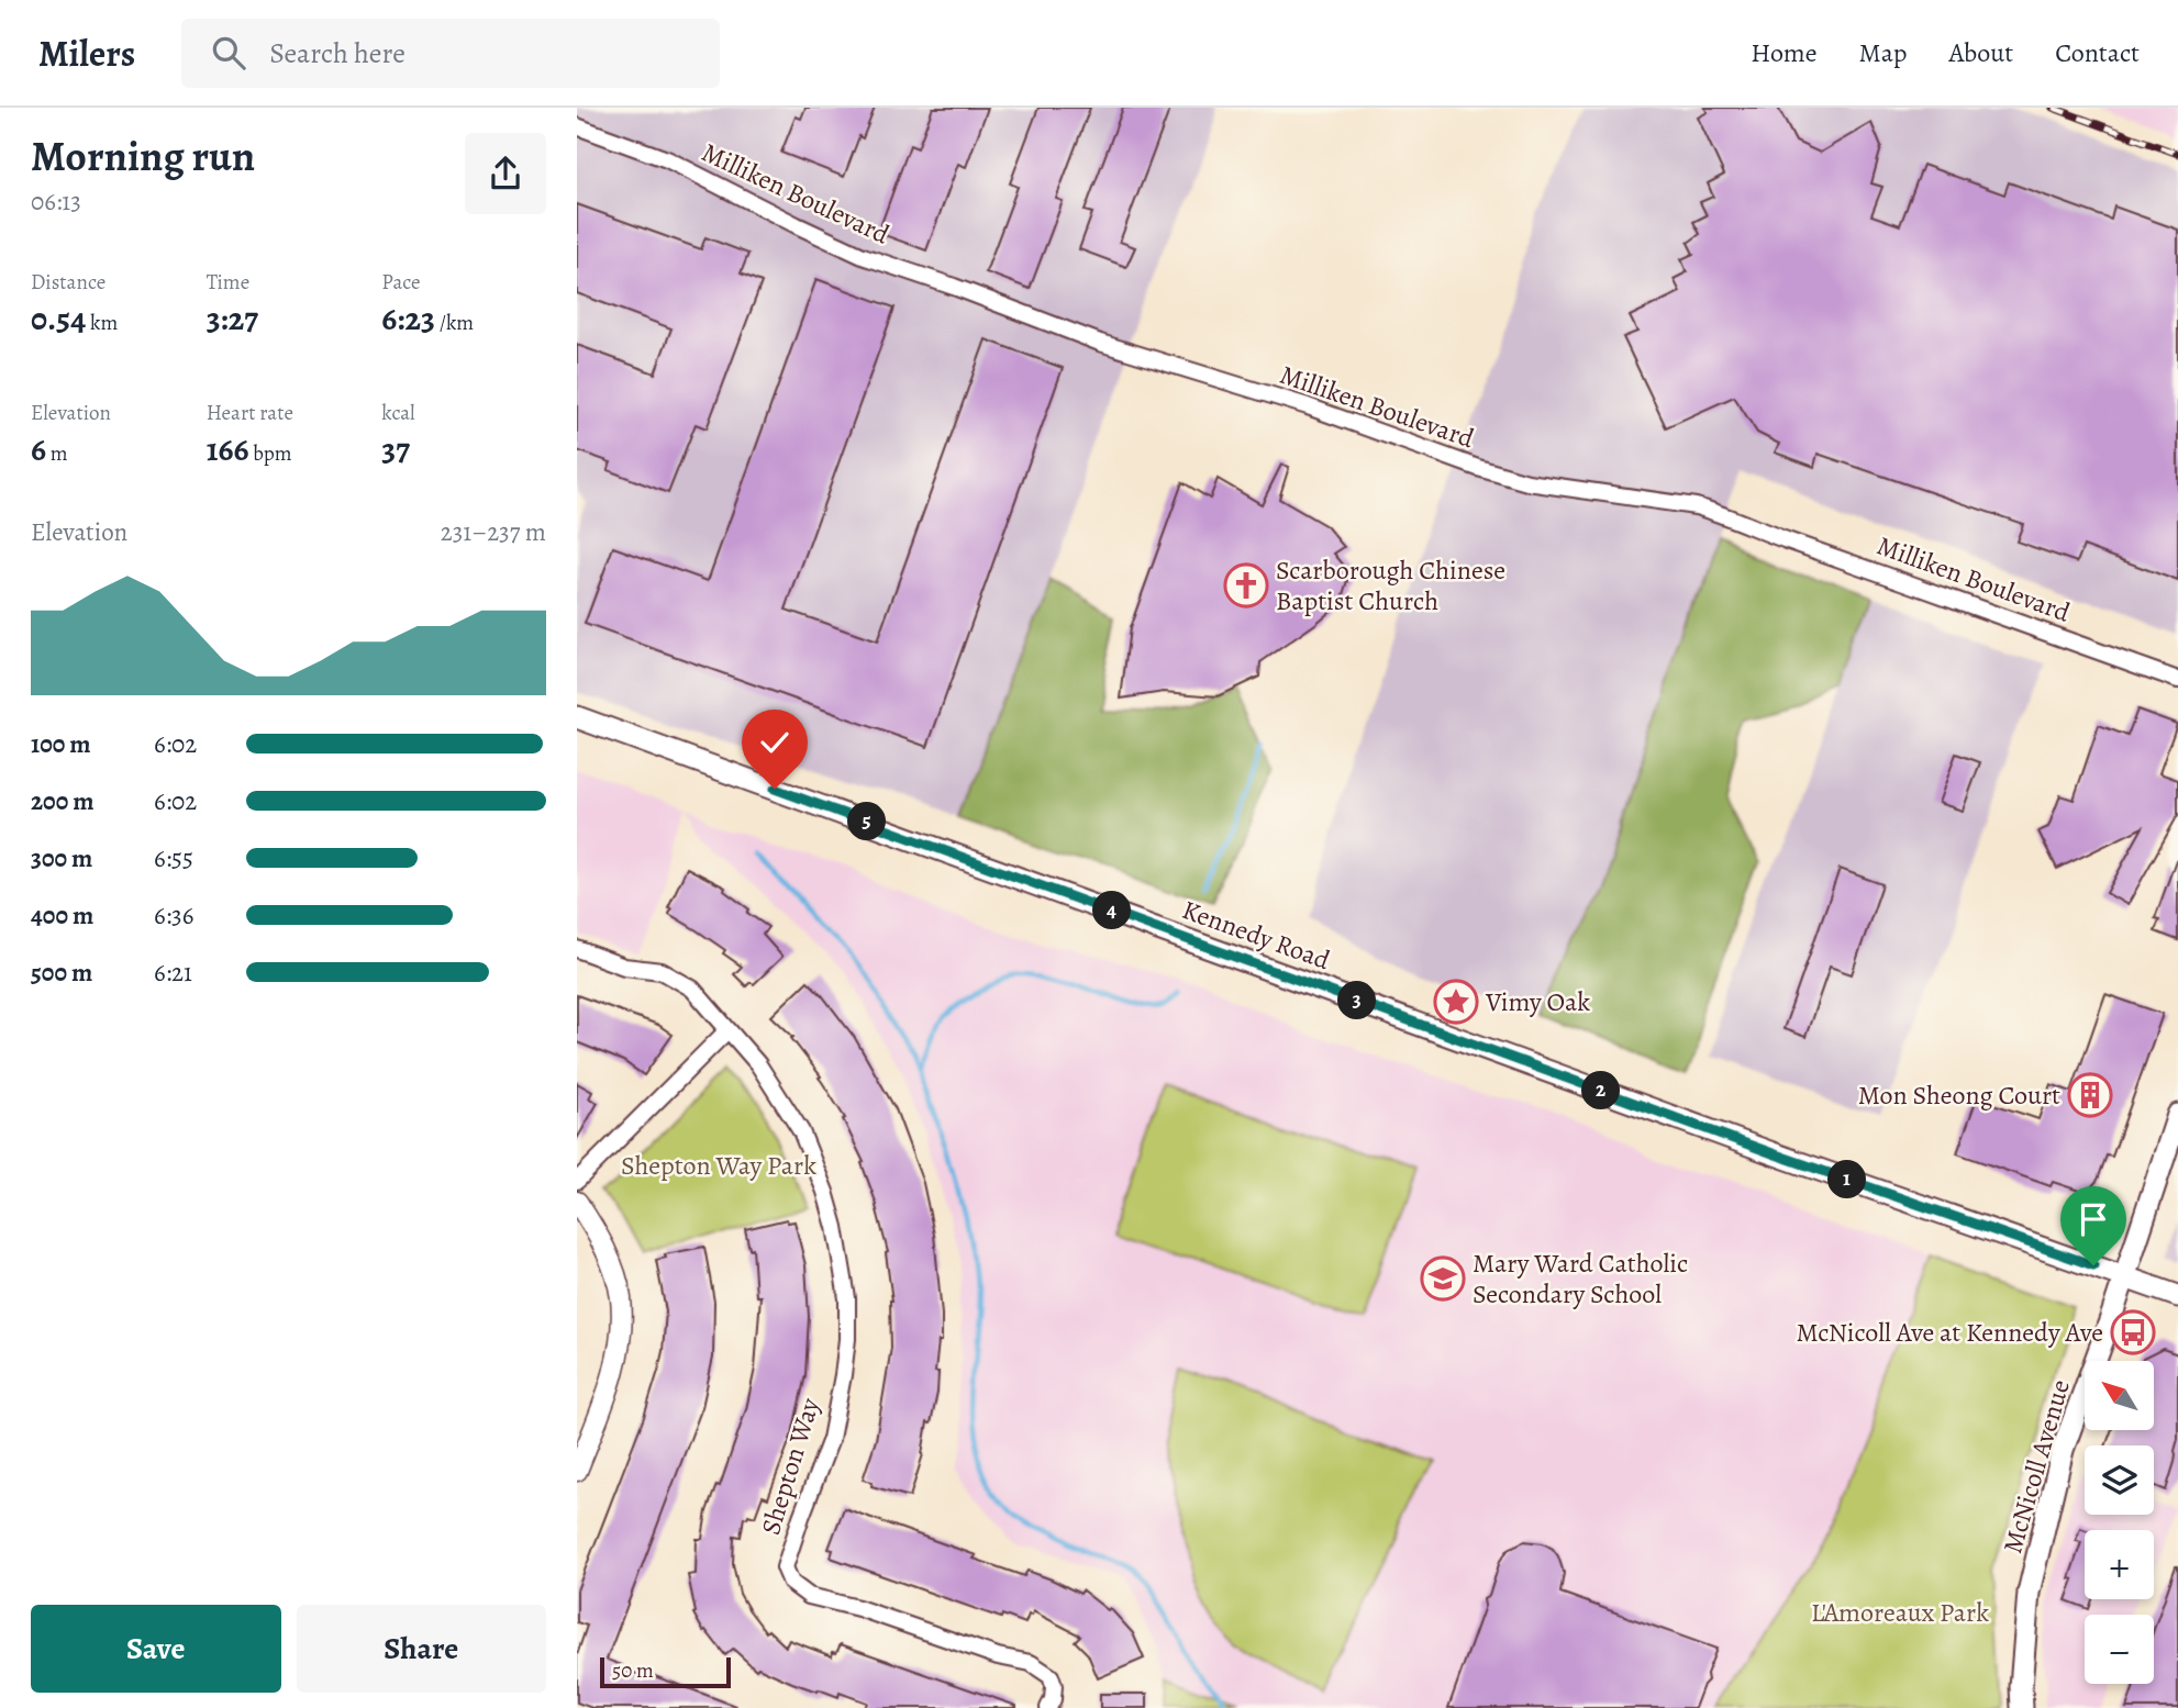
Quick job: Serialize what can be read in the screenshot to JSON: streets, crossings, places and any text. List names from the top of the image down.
{
  "streets": {
    "main road": ["Kennedy Road", "McNicoll Avenue"],
    "street": ["Milliken Boulevard", "Shepton Way"]
  },
  "crossings": [
    ["Kennedy Road", "McNicoll Avenue"]
  ],
  "parks": ["Shepton Way Park", "L'Amoreaux Park"],
  "places": {
    "church": ["Scarborough Chinese Baptist Church"],
    "place": ["Vimy Oak"],
    "building": ["Mon Sheong Court"],
    "school or university": ["Mary Ward Catholic Secondary School"],
    "bus stop": ["McNicoll Ave at Kennedy Ave"]
  },
  "scale_bar": "50 m",
  "north": "top left",
  "page": {
    "header": "Milers",
    "search": "Search here",
    "nav": [
      "Home",
      "Map",
      "About",
      "Contact"
    ],
    "heading": ["Morning run", "06:13"],
    "stats": [
      ["Distance", "0.54 km"],
      ["Time", "3:27"],
      ["Pace", "6:23 /km"],
      ["Elevation", "6 m"],
      ["Heart rate", "166 bpm"],
      ["kcal", "37"]
    ],
    "chart": ["Elevation", "231–237 m"],
    "list": [
      {
        "name": "100 m",
        "note": "6:02"
      },
      {
        "name": "200 m",
        "note": "6:02"
      },
      {
        "name": "300 m",
        "note": "6:55"
      },
      {
        "name": "400 m",
        "note": "6:36"
      },
      {
        "name": "500 m",
        "note": "6:21"
      }
    ],
    "pins": [
      "5",
      "4",
      "3",
      "2",
      "1"
    ],
    "map_buttons": ["+", "−"],
    "buttons": ["Save", "Share"],
    "scale": "50 m"
  }
}
